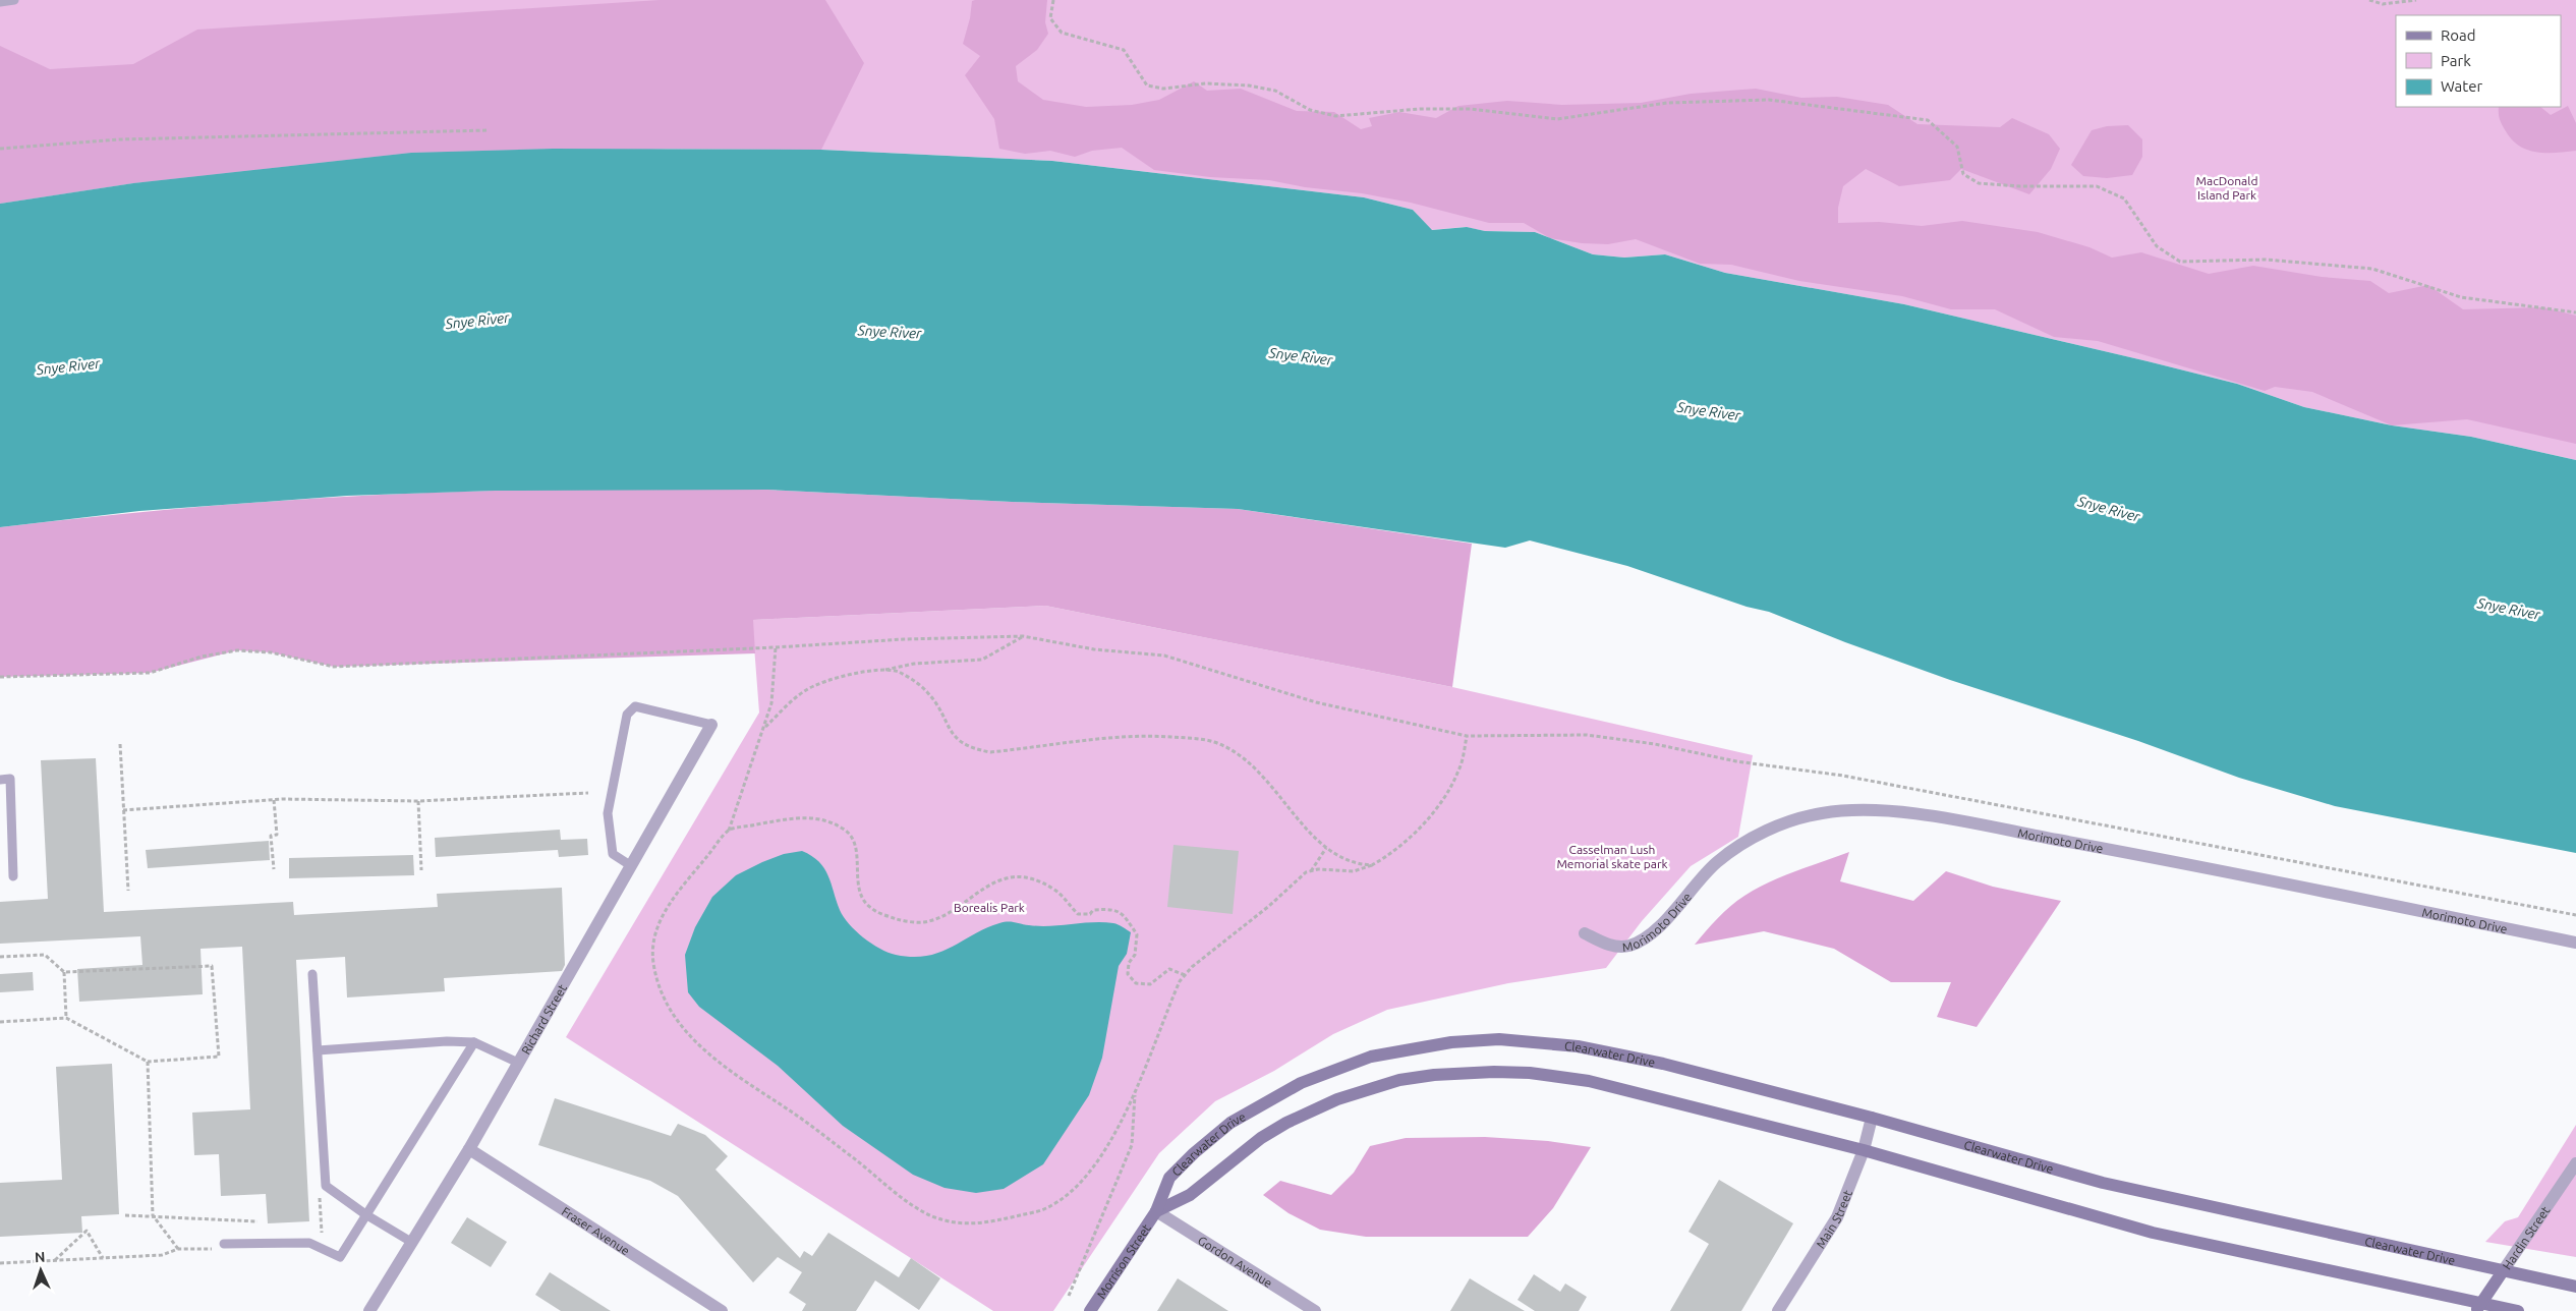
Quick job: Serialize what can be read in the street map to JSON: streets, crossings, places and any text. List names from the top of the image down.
{
  "streets": {
    "main road": ["Clearwater Drive", "Hardin Street", "Morrison Street"],
    "street": [
      "Morimoto Drive",
      "Richard Street",
      "Main Street",
      "Fraser Avenue",
      "Gordon Avenue"
    ]
  },
  "crossings": [
    ["Richard Street", "Fraser Avenue"],
    ["Clearwater Drive", "Main Street"],
    ["Clearwater Drive", "Hardin Street"],
    ["Clearwater Drive", "Morrison Street"],
    ["Clearwater Drive", "Gordon Avenue"],
    ["Morrison Street", "Gordon Avenue"]
  ],
  "water": ["Snye River"],
  "parks": ["MacDonald Island Park", "Casselman Lush Memorial skate park", "Borealis Park"],
  "legend": ["Road", "Park", "Water"],
  "north": "top"
}
